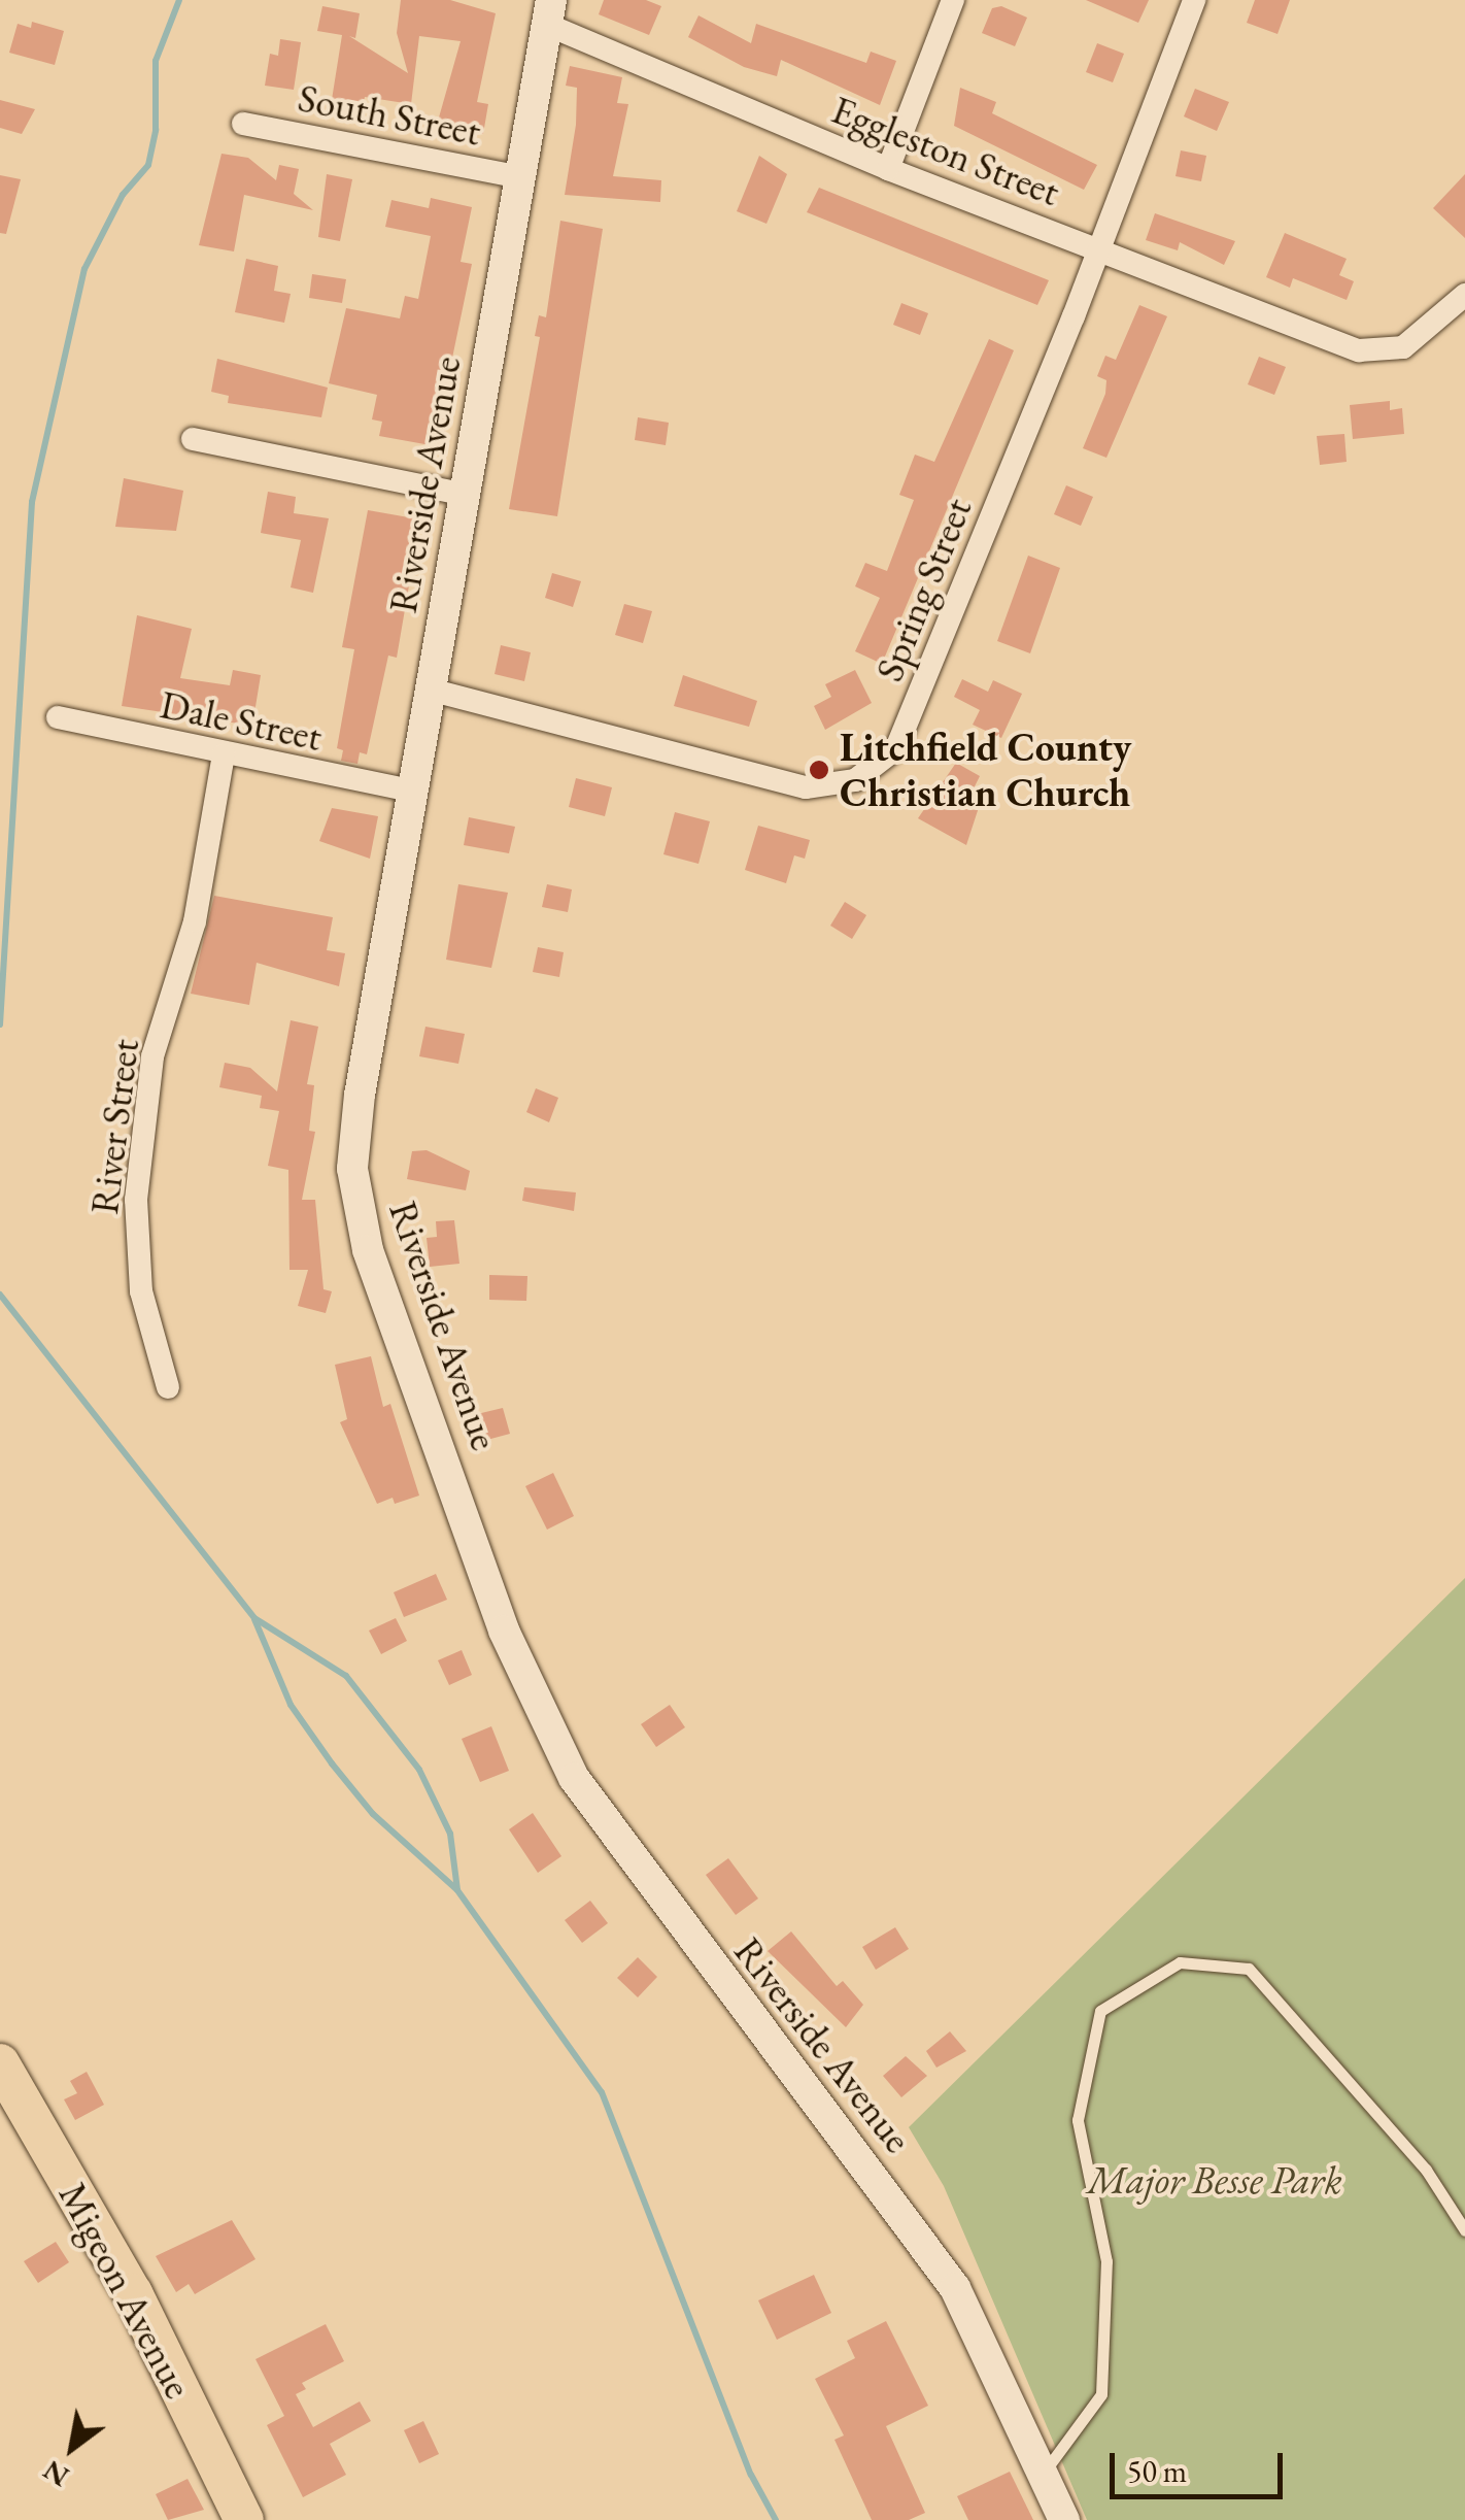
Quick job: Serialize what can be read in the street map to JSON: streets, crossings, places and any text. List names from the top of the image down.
{
  "streets": {
    "main road": ["Migeon Avenue"],
    "street": [
      "South Street",
      "Eggleston Street",
      "Riverside Avenue",
      "Spring Street",
      "Dale Street",
      "River Street"
    ]
  },
  "crossings": [
    ["South Street", "Riverside Avenue"],
    ["Eggleston Street", "Riverside Avenue"],
    ["Eggleston Street", "Spring Street"],
    ["Riverside Avenue", "Spring Street"],
    ["Riverside Avenue", "Dale Street"],
    ["Dale Street", "River Street"]
  ],
  "parks": ["Major Besse Park"],
  "places": ["Litchfield County Christian Church"],
  "scale_bar": "50 m",
  "north": "bottom left"
}
